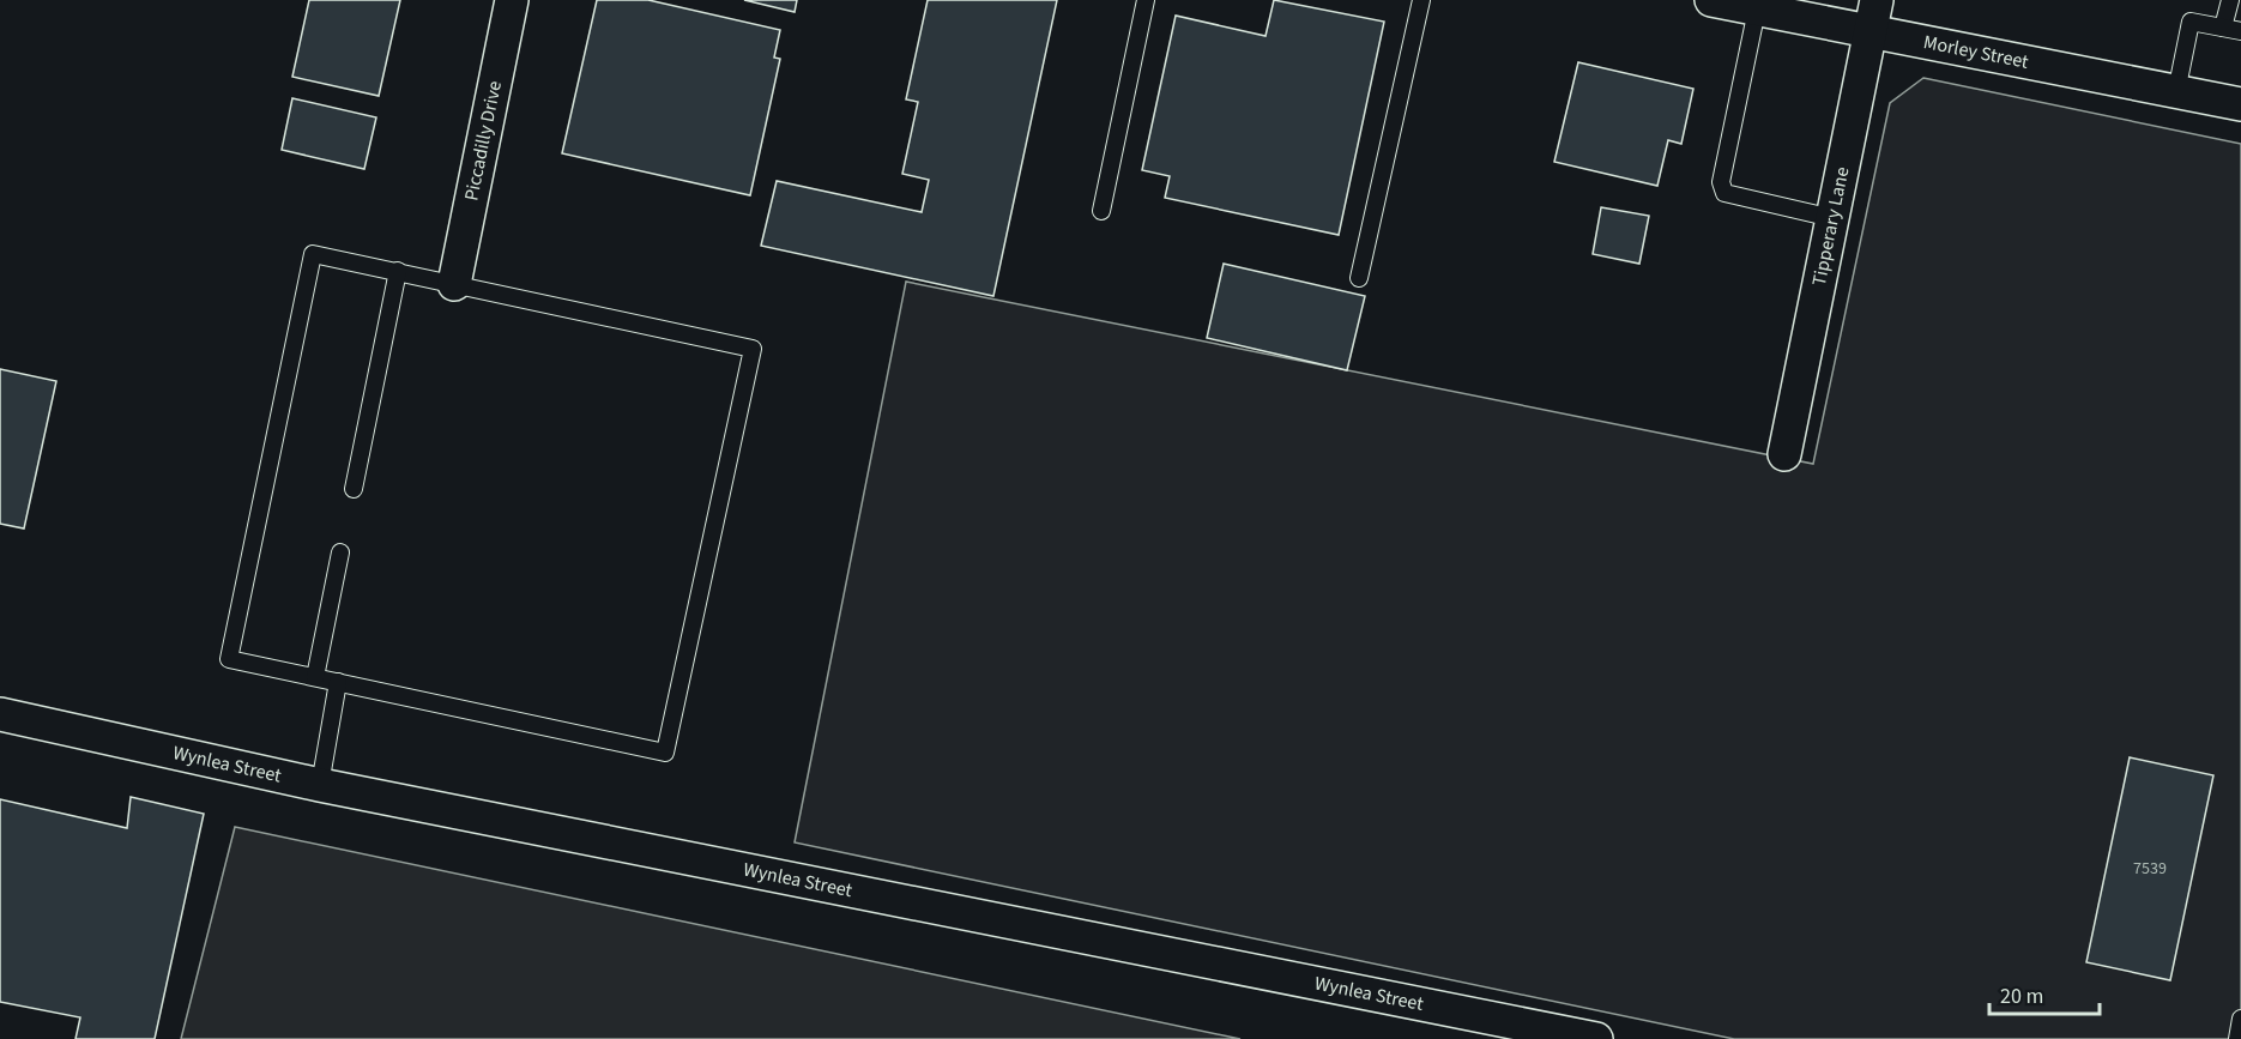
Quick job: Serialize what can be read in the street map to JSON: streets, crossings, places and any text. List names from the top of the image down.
{
  "streets": {
    "street": [
      "Morley Street",
      "Piccadilly Drive",
      "Tipperary Lane",
      "Wynlea Street"
    ]
  },
  "crossings": [
    ["Morley Street", "Tipperary Lane"]
  ],
  "house_numbers": ["7539"],
  "scale_bar": "20 m"
}
